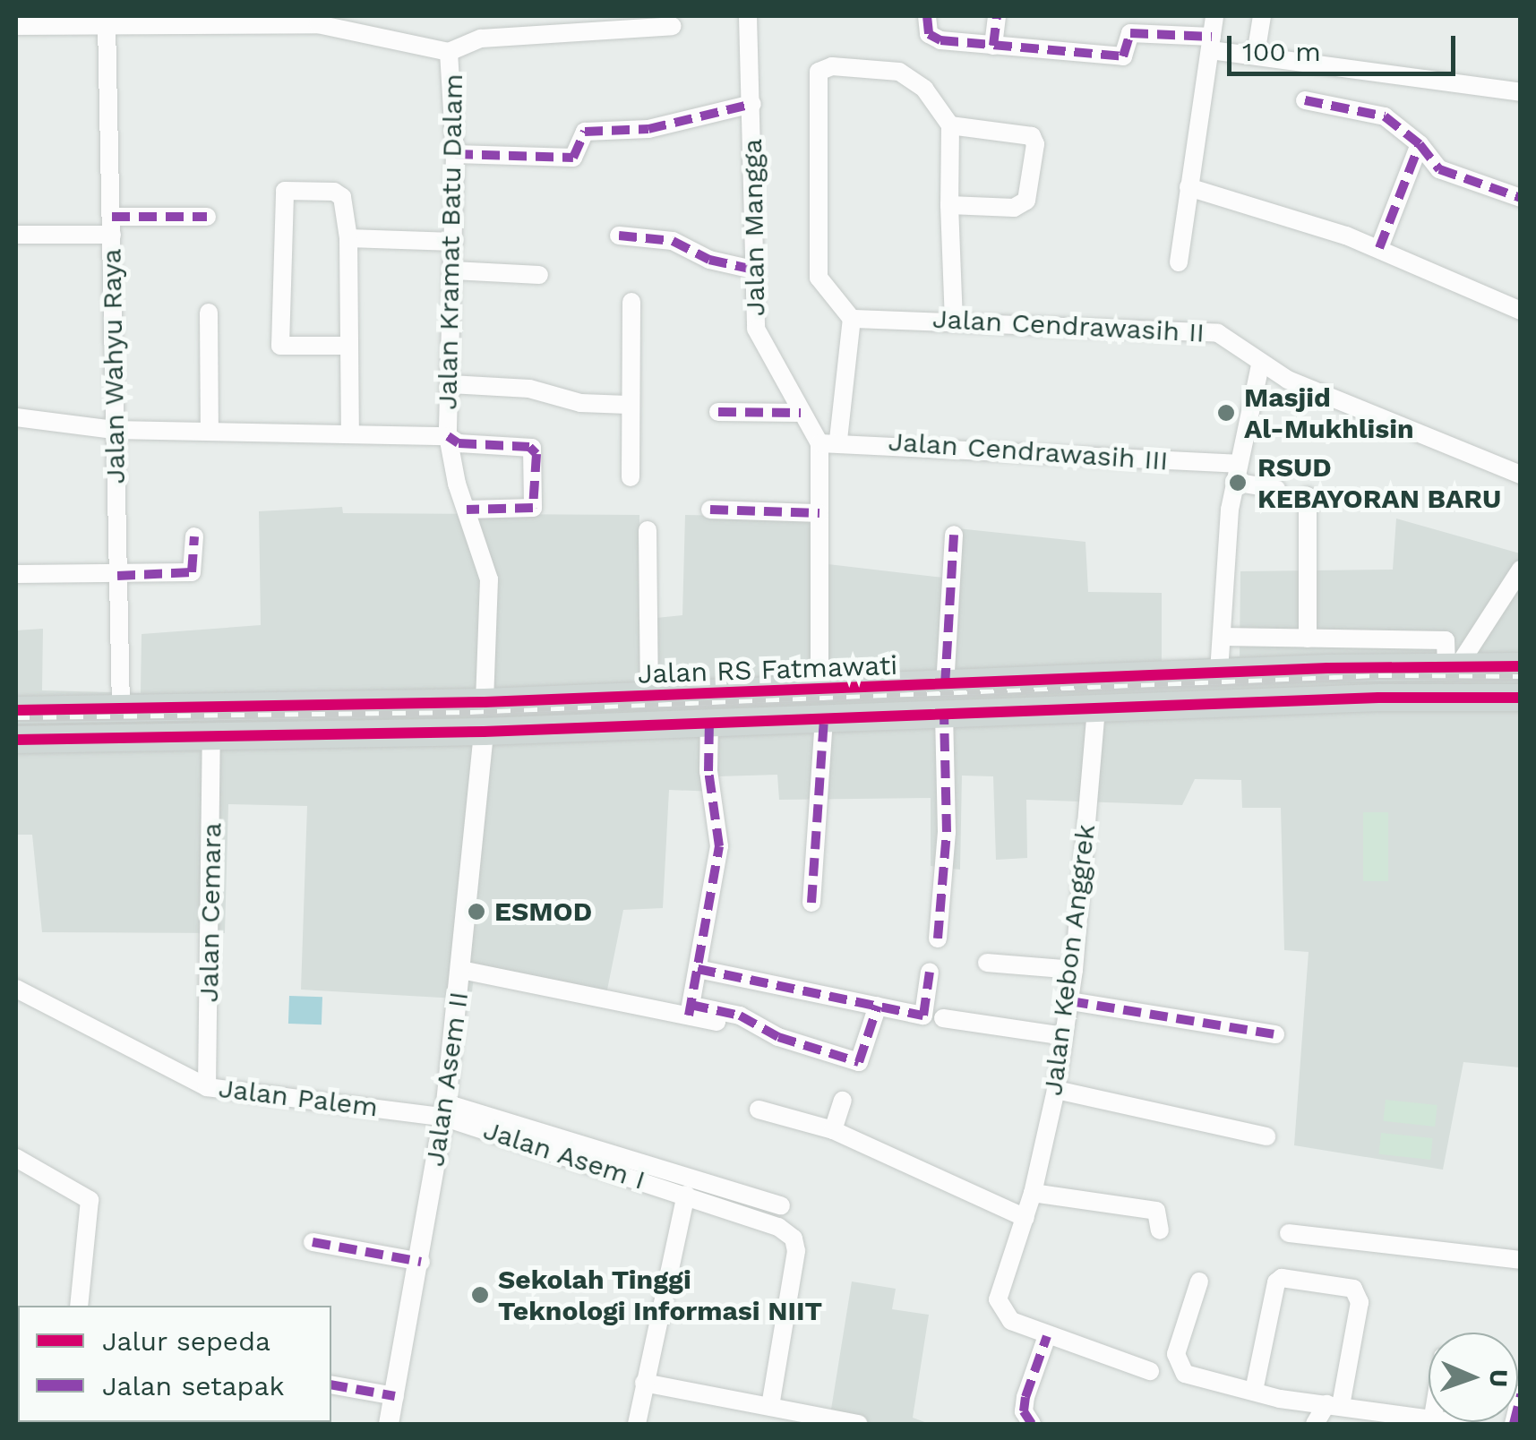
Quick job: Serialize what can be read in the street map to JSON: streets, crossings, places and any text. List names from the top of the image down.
{
  "streets": {
    "main road": ["Jalan RS Fatmawati"],
    "street": [
      "Jalan Mangga",
      "Jalan Kramat Batu Dalam",
      "Jalan Cendrawasih II",
      "Jalan Wahyu Raya",
      "Jalan Cendrawasih III",
      "Jalan Cemara",
      "Jalan Kebon Anggrek",
      "Jalan Asem II",
      "Jalan Palem",
      "Jalan Asem I"
    ]
  },
  "crossings": [
    ["Jalan Mangga", "Jalan Cendrawasih III"],
    ["Jalan Kramat Batu Dalam", "Jalan Wahyu Raya"],
    ["Jalan Kramat Batu Dalam", "Jalan RS Fatmawati"],
    ["Jalan Wahyu Raya", "Jalan RS Fatmawati"],
    ["Jalan RS Fatmawati", "Jalan Cemara"],
    ["Jalan RS Fatmawati", "Jalan Kebon Anggrek"],
    ["Jalan RS Fatmawati", "Jalan Asem II"],
    ["Jalan Cemara", "Jalan Palem"],
    ["Jalan Asem II", "Jalan Palem"],
    ["Jalan Asem II", "Jalan Asem I"],
    ["Jalan Palem", "Jalan Asem I"]
  ],
  "places": [
    "Masjid Al-Mukhlisin",
    "RSUD KEBAYORAN BARU",
    "ESMOD",
    "Sekolah Tinggi Teknologi Informasi NIIT"
  ],
  "legend": ["Jalur sepeda", "Jalan setapak"],
  "scale_bar": "100 m",
  "north": "right"
}
